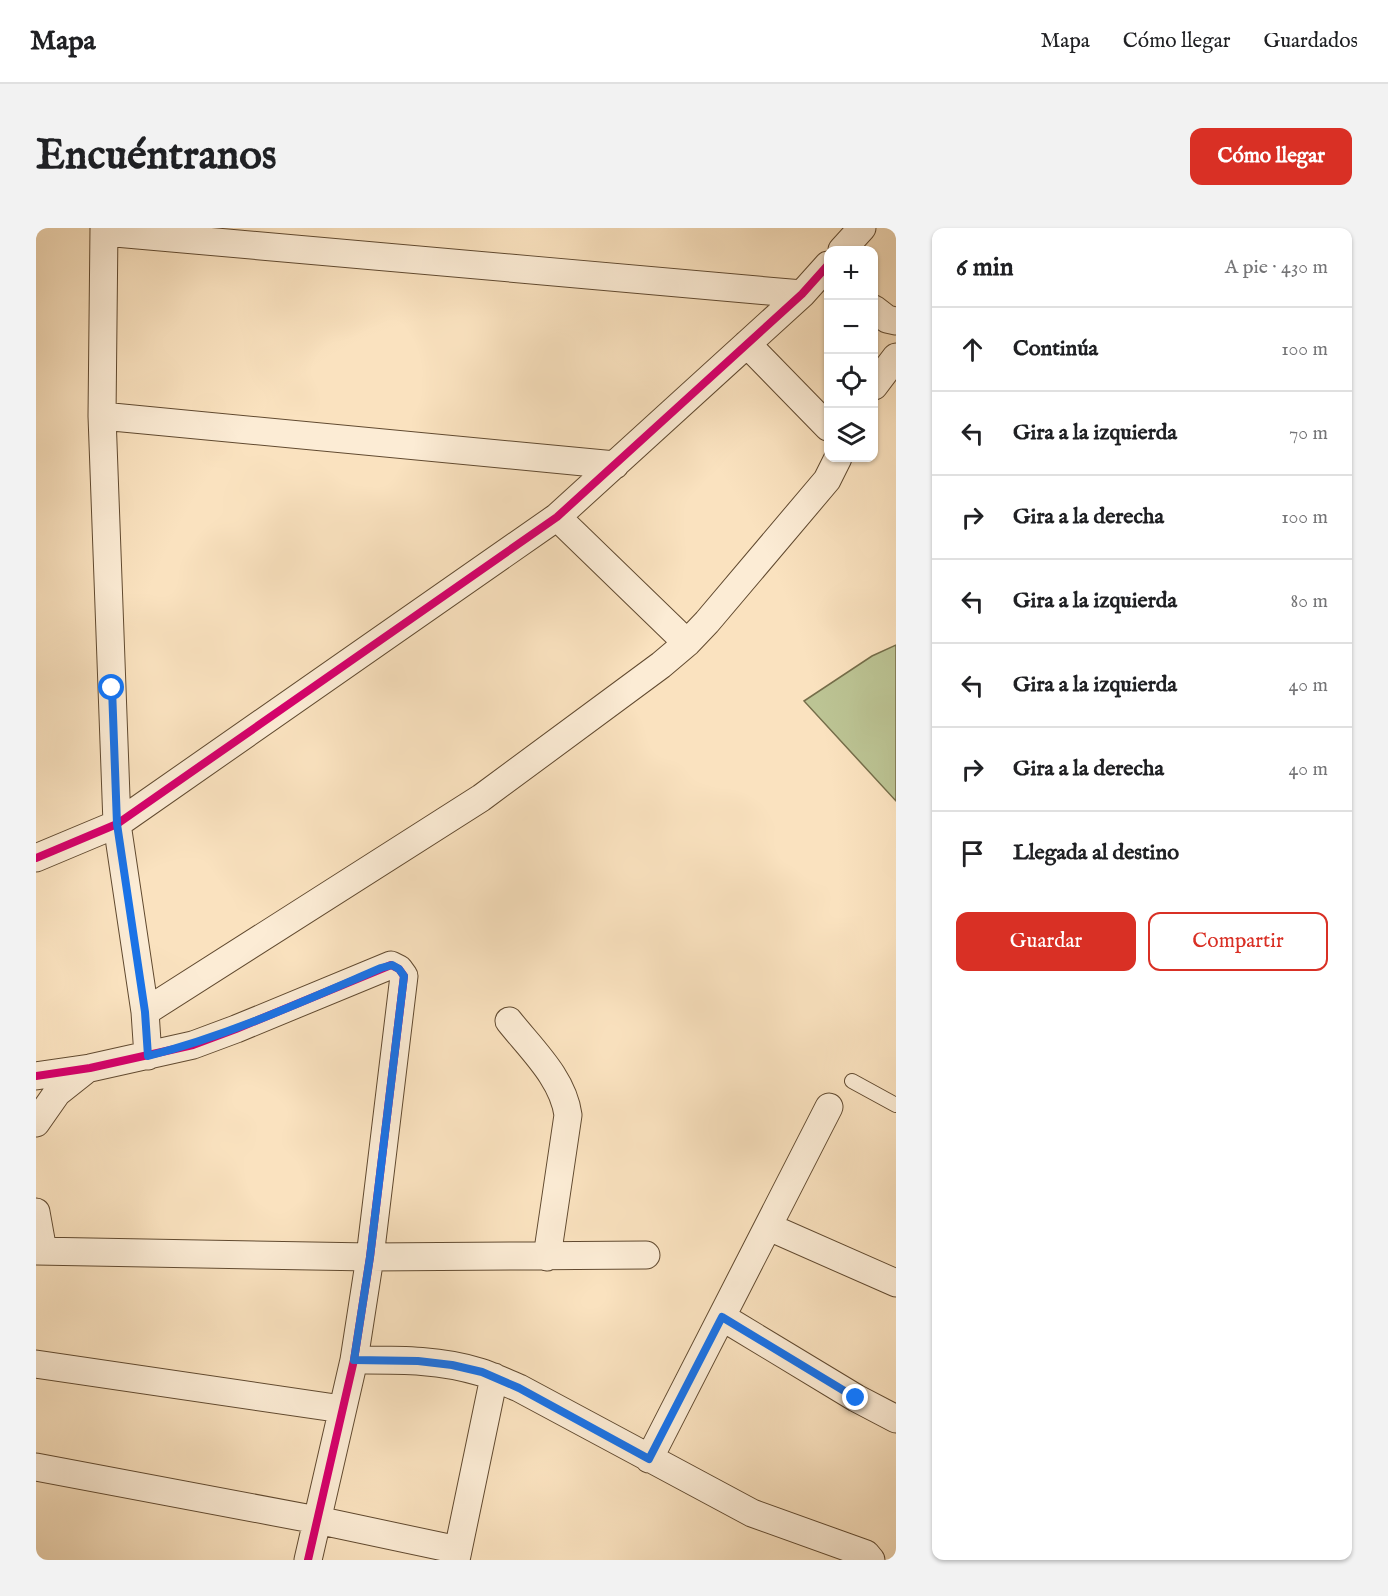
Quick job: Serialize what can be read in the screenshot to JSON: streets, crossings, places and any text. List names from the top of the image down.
{
  "page": {
    "header": "Mapa",
    "nav": ["Mapa", "Cómo llegar", "Guardados"],
    "buttons": [
      "Cómo llegar",
      ["Guardar", "Compartir"]
    ],
    "title": "Encuéntranos",
    "heading": ["6 min", "A pie · 430 m"],
    "map_buttons": ["+", "−"],
    "list": [
      ["Continúa", "100 m"],
      ["Gira a la izquierda", "70 m"],
      ["Gira a la derecha", "100 m"],
      ["Gira a la izquierda", "80 m"],
      ["Gira a la izquierda", "40 m"],
      ["Gira a la derecha", "40 m"],
      "Llegada al destino"
    ]
  }
}
